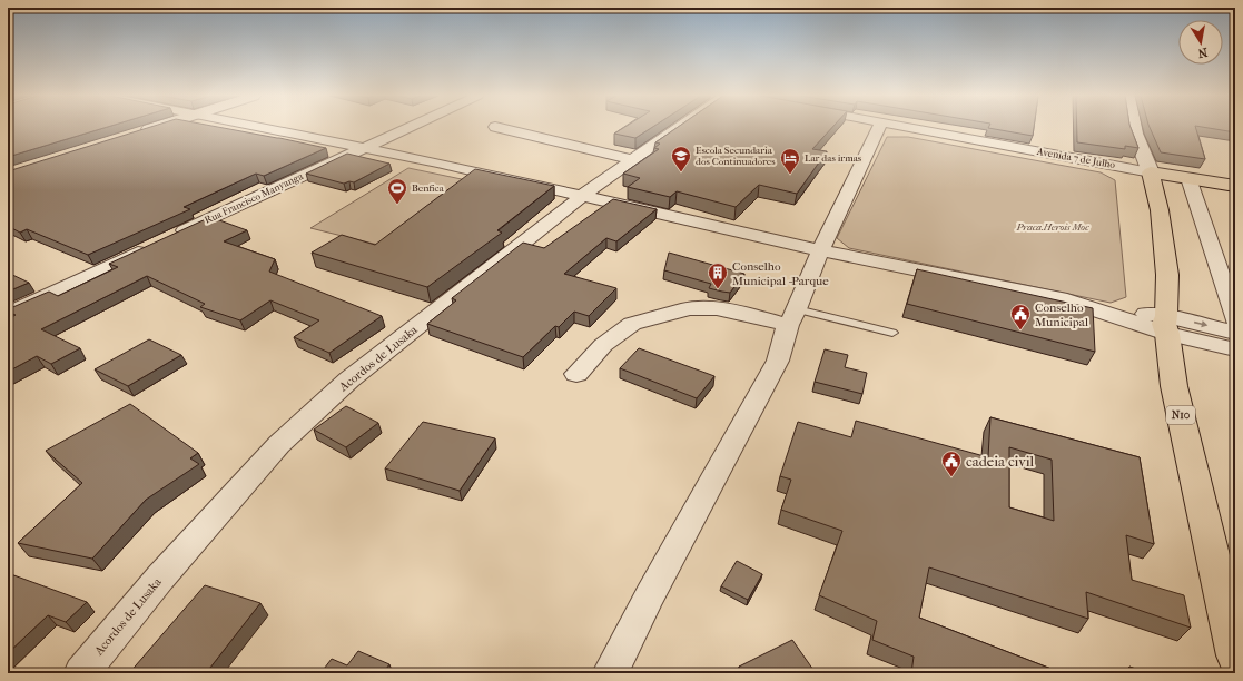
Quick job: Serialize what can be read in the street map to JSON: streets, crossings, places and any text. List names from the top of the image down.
{
  "streets": {
    "main road": ["Avenida 7 de Julho", "N10"],
    "street": ["Rua Francisco Manyanga", "Acordos de Lusaka"]
  },
  "crossings": [
    ["Avenida 7 de Julho", "N10"]
  ],
  "parks": ["Praca.Herois Moc"],
  "places": {
    "school or university": ["Escola Secundaria dos Continuadores"],
    "hotel": ["Lar das irmas"],
    "sports": ["Benfica"],
    "building": ["Conselho Municipal -Parque"],
    "public building": ["Conselho Municipal", "cadeia civil"]
  },
  "north": "bottom"
}
